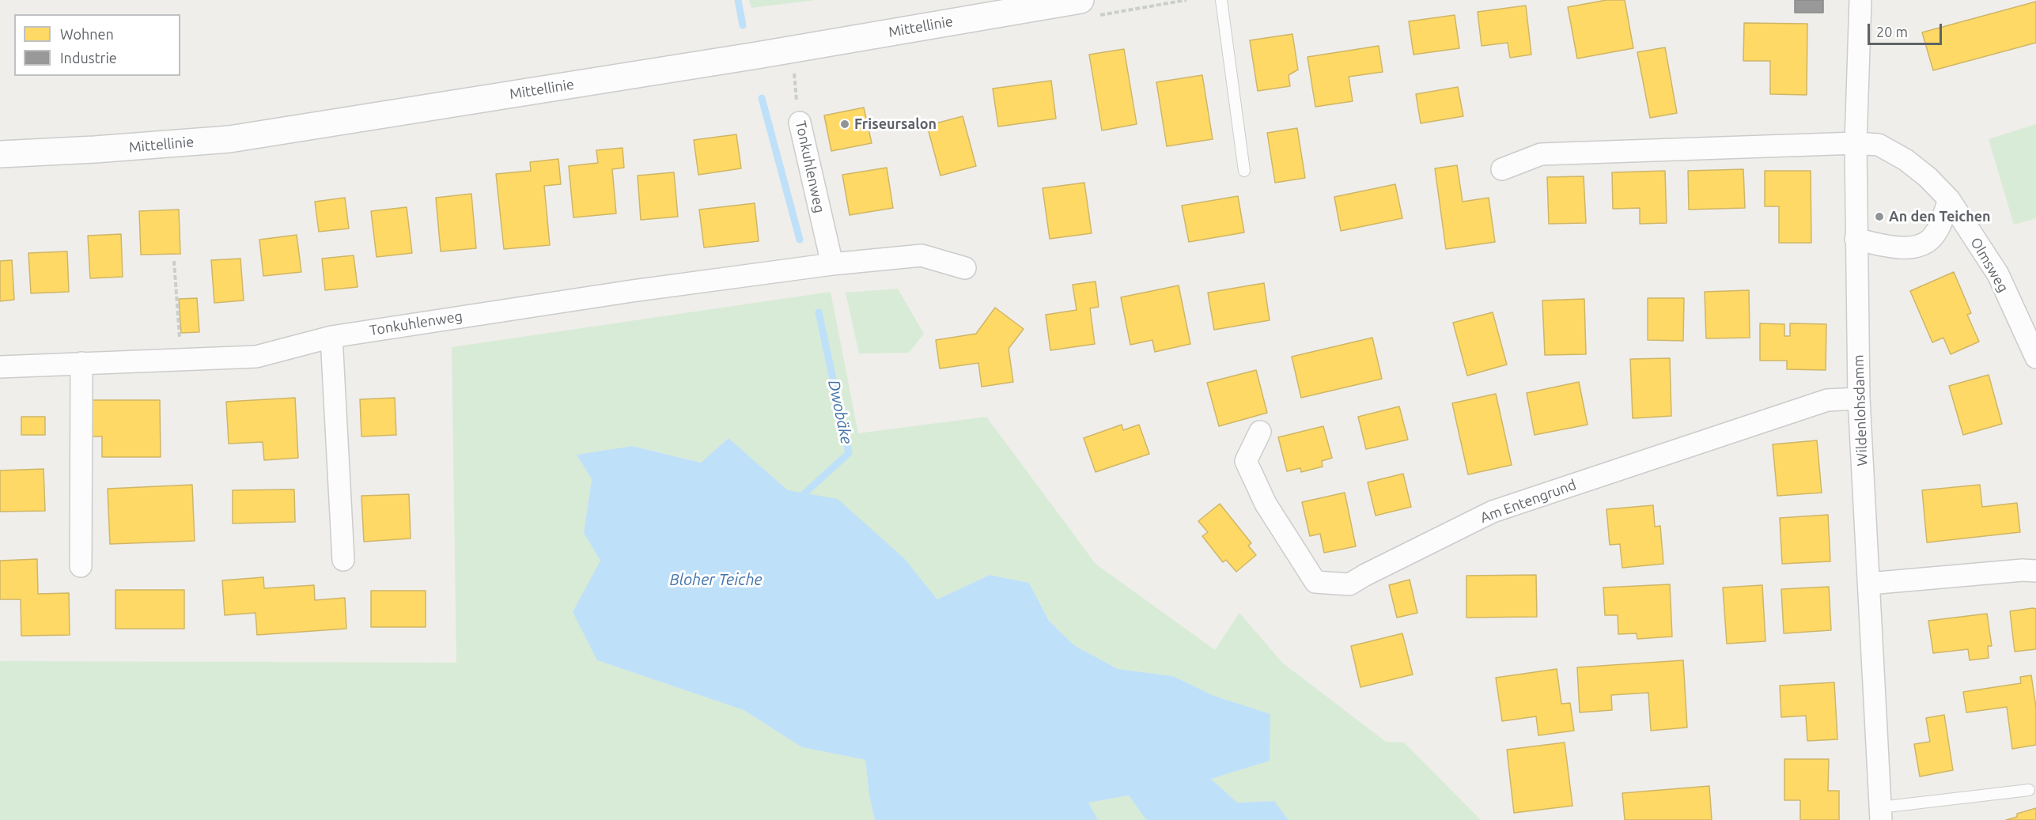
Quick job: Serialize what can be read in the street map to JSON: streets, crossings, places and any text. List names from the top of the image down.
{
  "streets": {
    "street": [
      "Mittellinie",
      "Tonkuhlenweg",
      "Olmsweg",
      "Wildenlohsdamm",
      "Am Entengrund"
    ]
  },
  "crossings": [
    ["Olmsweg", "Wildenlohsdamm"],
    ["Wildenlohsdamm", "Am Entengrund"]
  ],
  "water": ["Dwobäke", "Bloher Teiche"],
  "places": ["Friseursalon", "An den Teichen"],
  "legend": ["Wohnen", "Industrie"],
  "scale_bar": "20 m"
}
